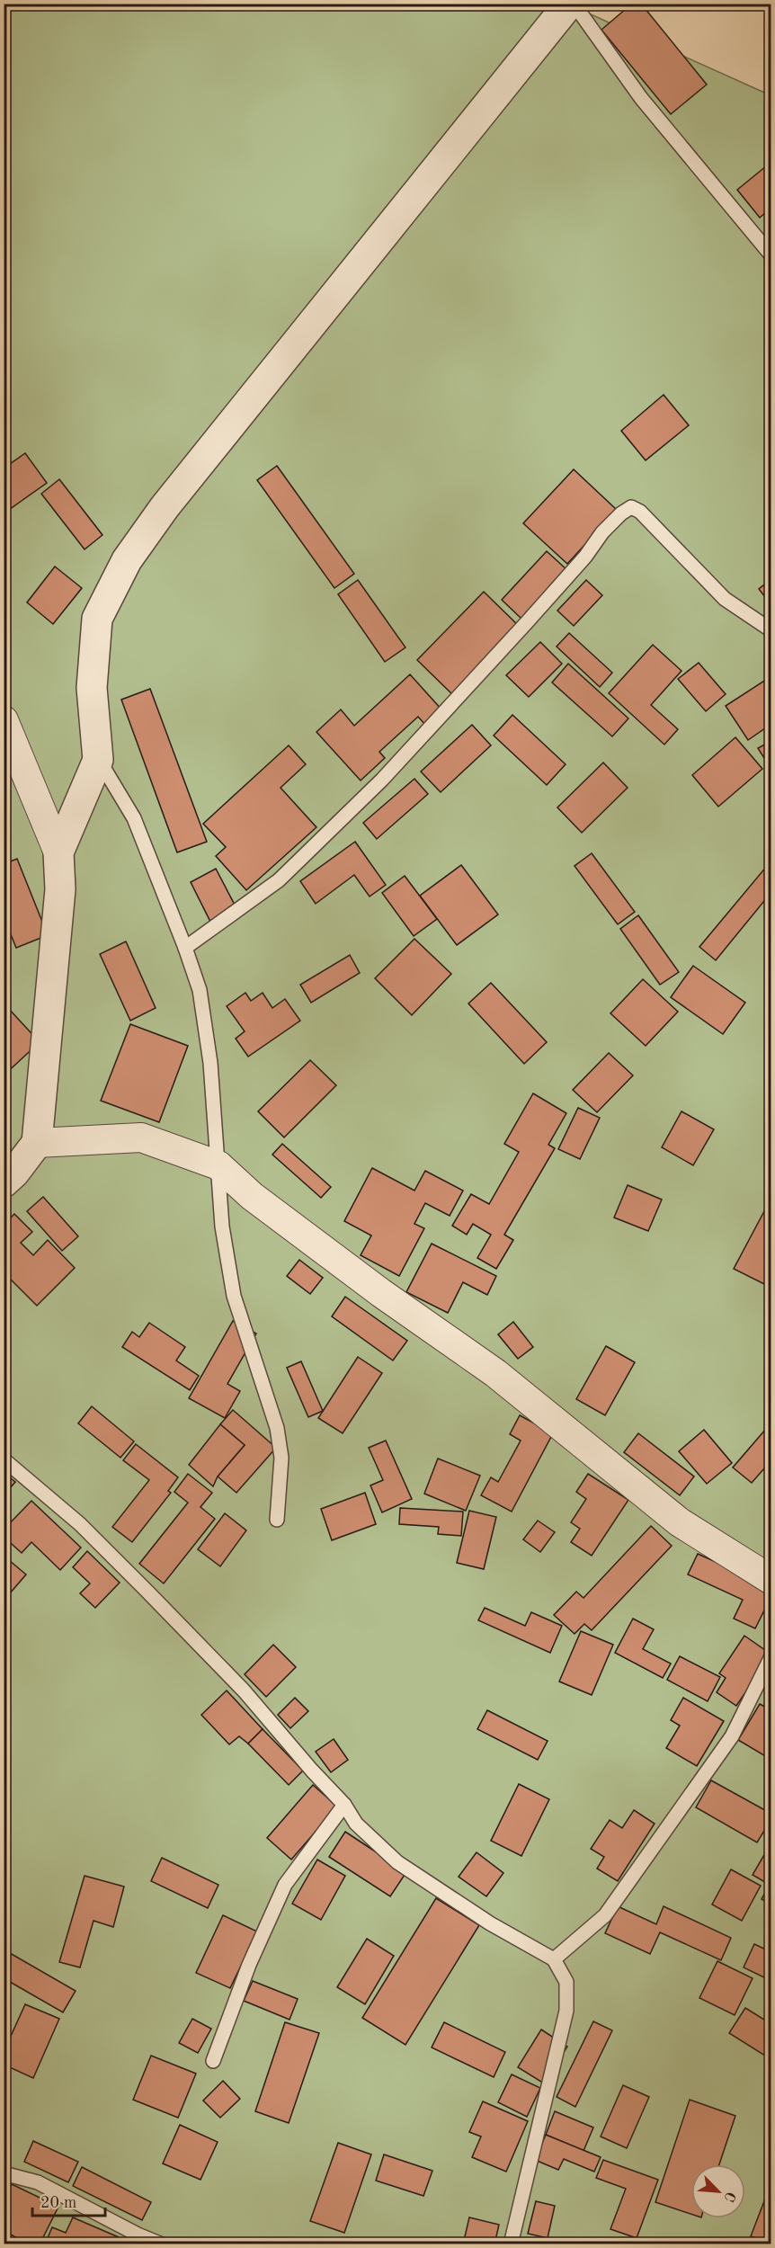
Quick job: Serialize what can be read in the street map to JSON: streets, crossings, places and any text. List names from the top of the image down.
{
  "scale_bar": "20 m",
  "north": "bottom right"
}
